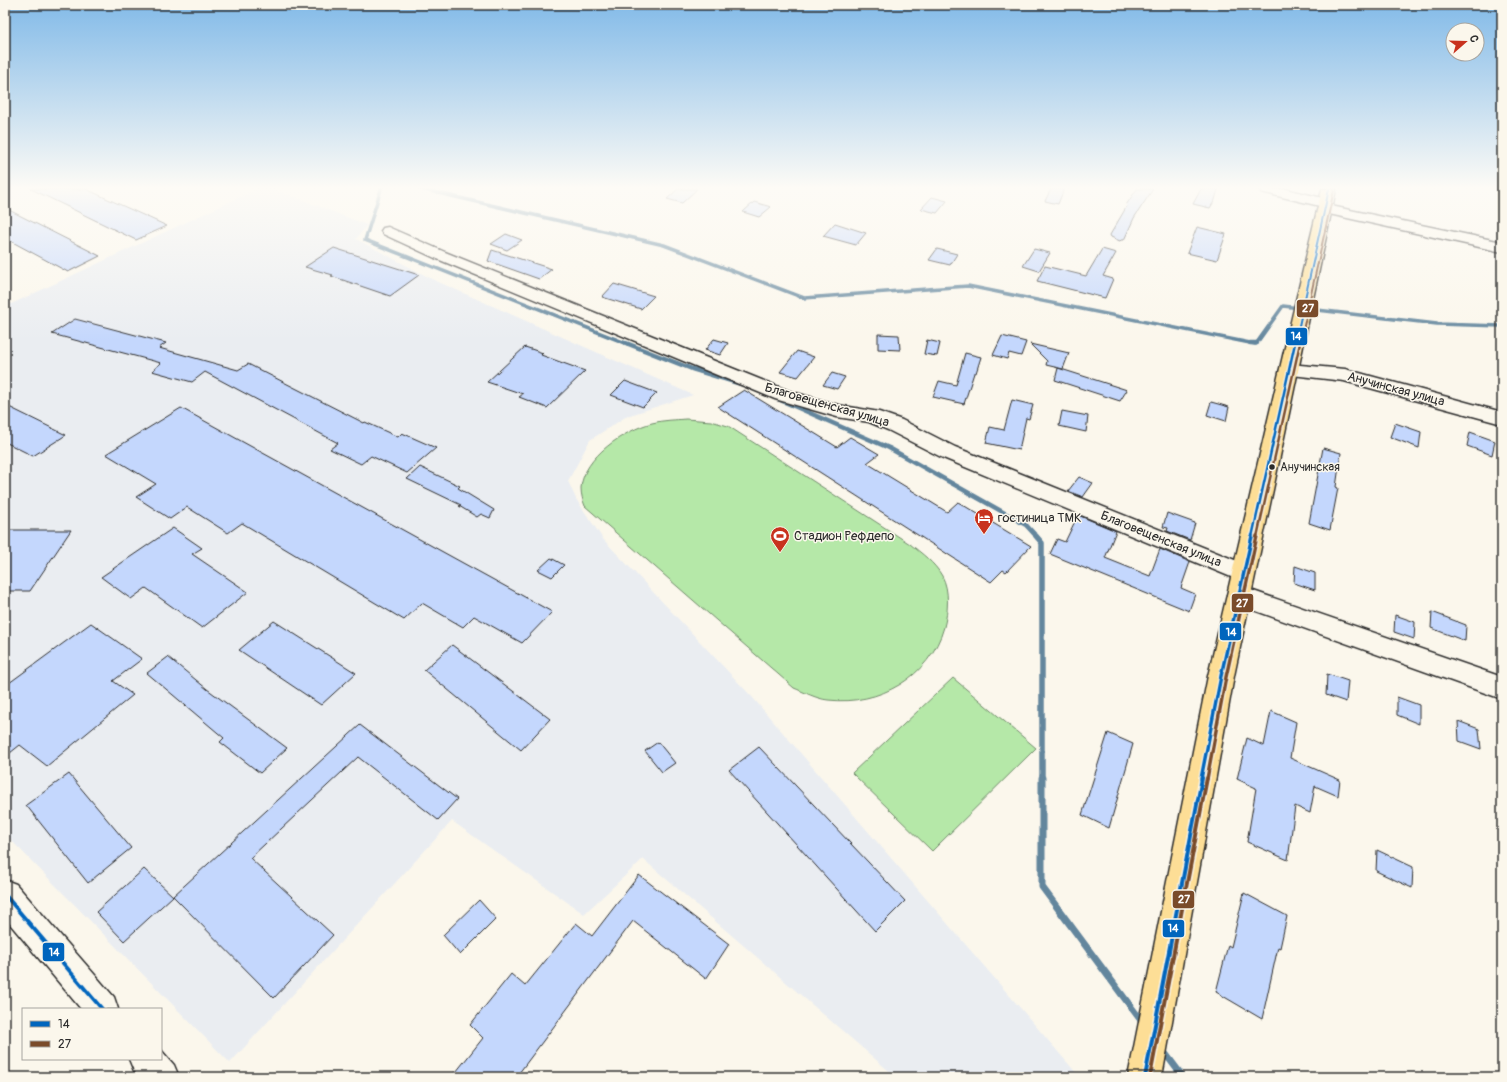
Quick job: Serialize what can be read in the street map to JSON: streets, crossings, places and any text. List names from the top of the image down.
{
  "streets": {
    "street": ["Анучинская улица", "Благовещенская улица"]
  },
  "places": {
    "other": ["Анучинская"],
    "hotel": ["гостиница ТМК"],
    "sports": ["Стадион Рефдепо"]
  },
  "lines": ["transit line 14", "transit line 27"],
  "legend": ["14", "27"],
  "north": "right"
}
